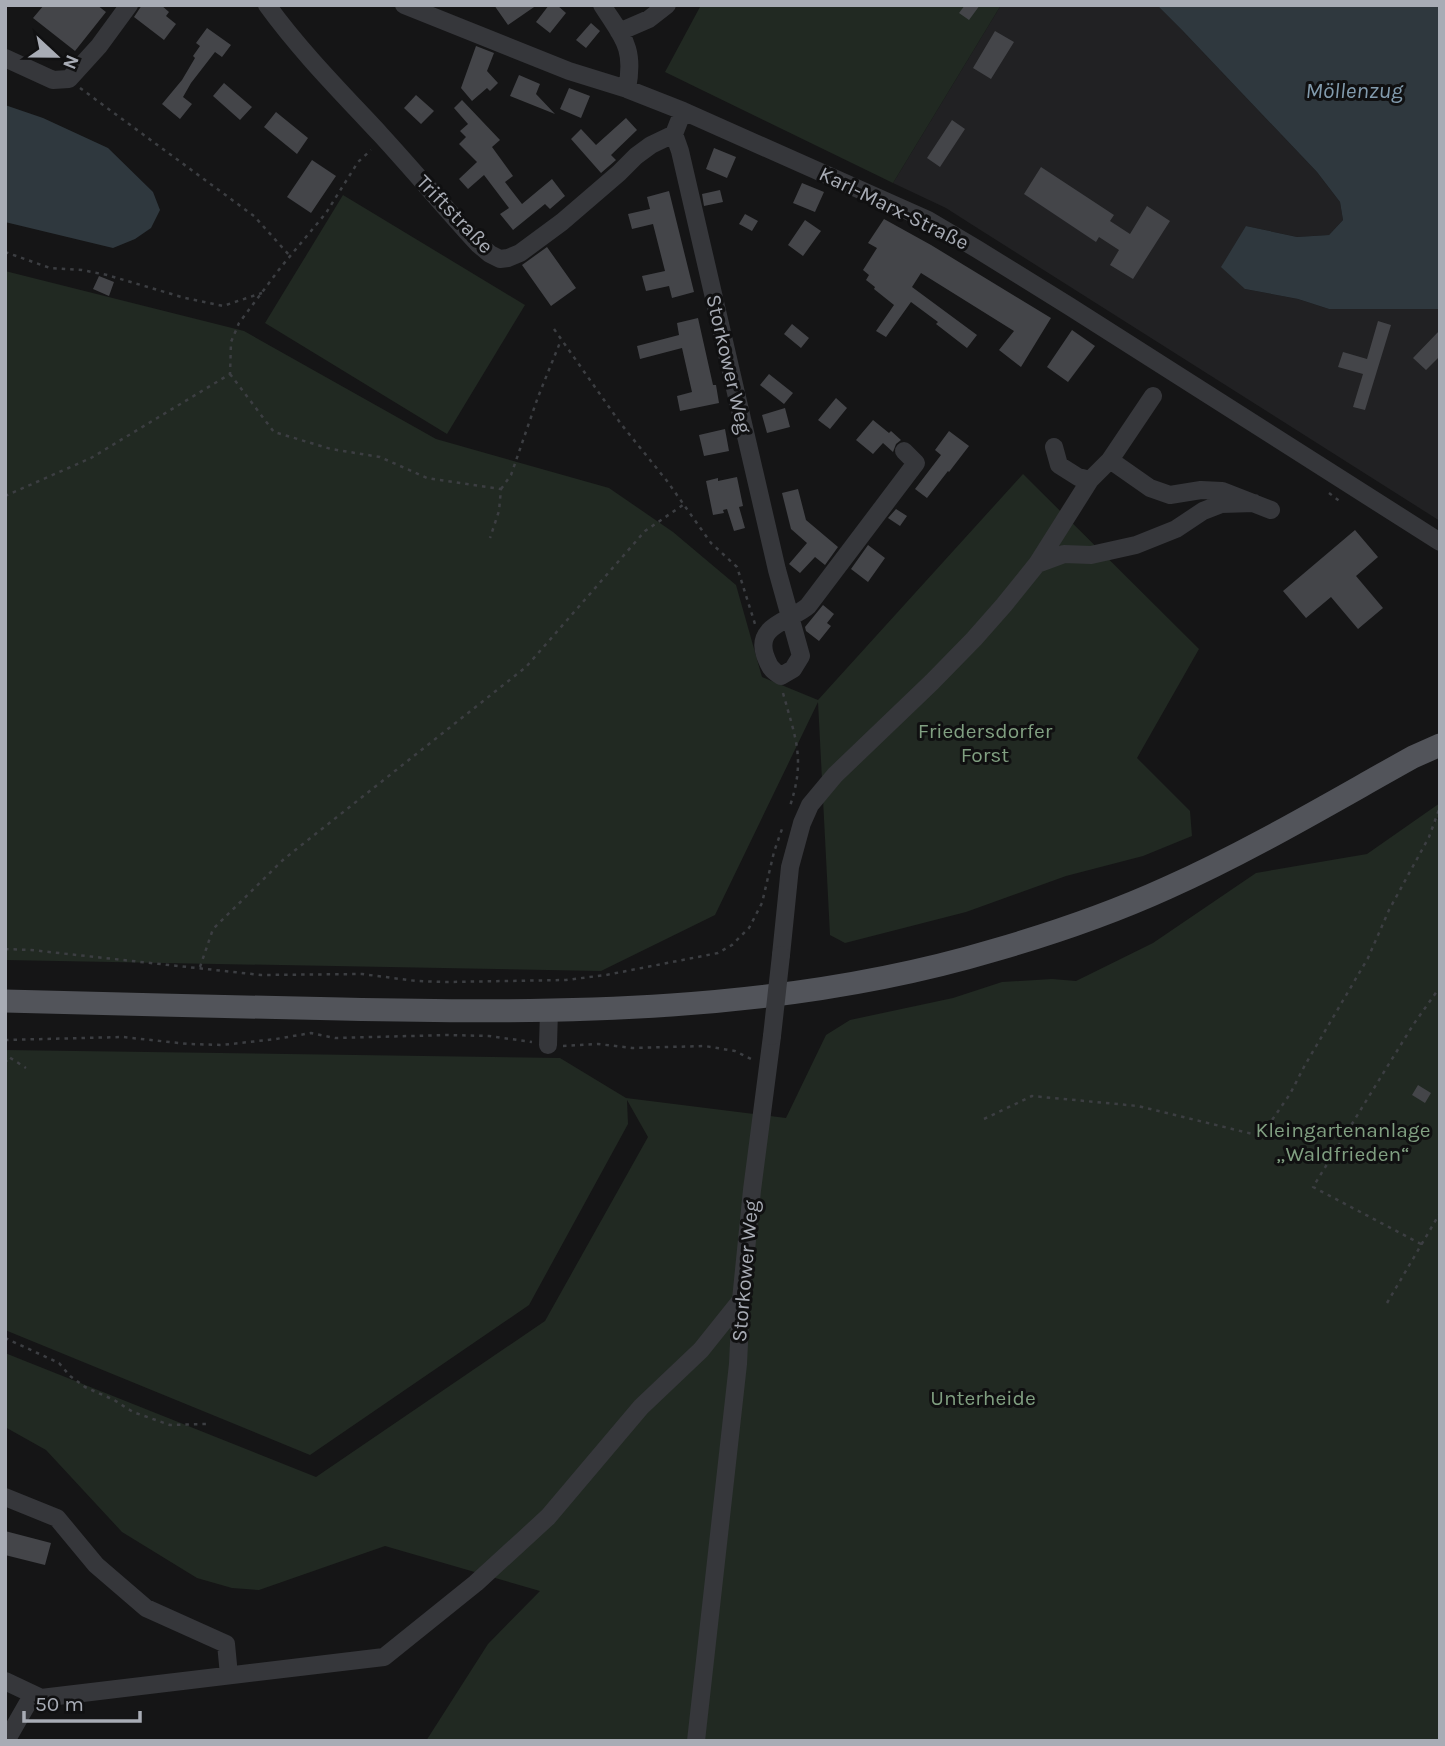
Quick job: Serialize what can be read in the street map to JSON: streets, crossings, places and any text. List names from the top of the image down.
{
  "streets": {
    "street": ["Karl-Marx-Straße", "Triftstraße", "Storkower Weg"]
  },
  "crossings": [
    ["Triftstraße", "Storkower Weg"]
  ],
  "water": ["Möllenzug"],
  "parks": ["Friedersdorfer Forst", "Kleingartenanlage „Waldfrieden“", "Unterheide"],
  "scale_bar": "50 m",
  "north": "right"
}
